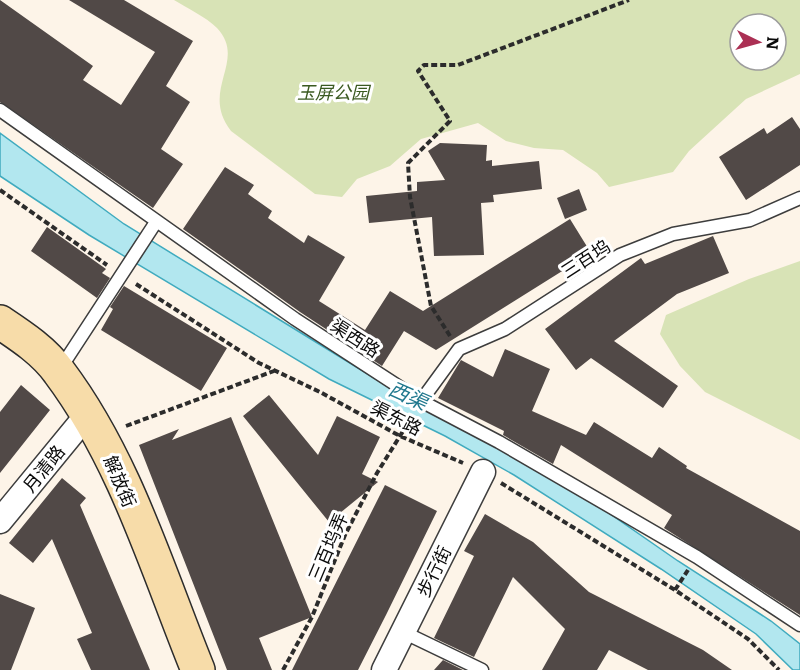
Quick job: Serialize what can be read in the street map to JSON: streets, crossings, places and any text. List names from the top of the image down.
{
  "streets": {
    "street": ["月清路", "解放街", "步行街"],
    "lane": ["三百坞", "渠西路"],
    "path": ["渠东路", "三百坞弄"]
  },
  "crossings": [
    ["渠西路", "三百坞弄"],
    ["渠东路", "三百坞弄"],
    ["渠东路", "步行街"],
    ["月清路", "解放街"]
  ],
  "water": ["西渠"],
  "parks": ["玉屏公园"],
  "north": "right"
}
